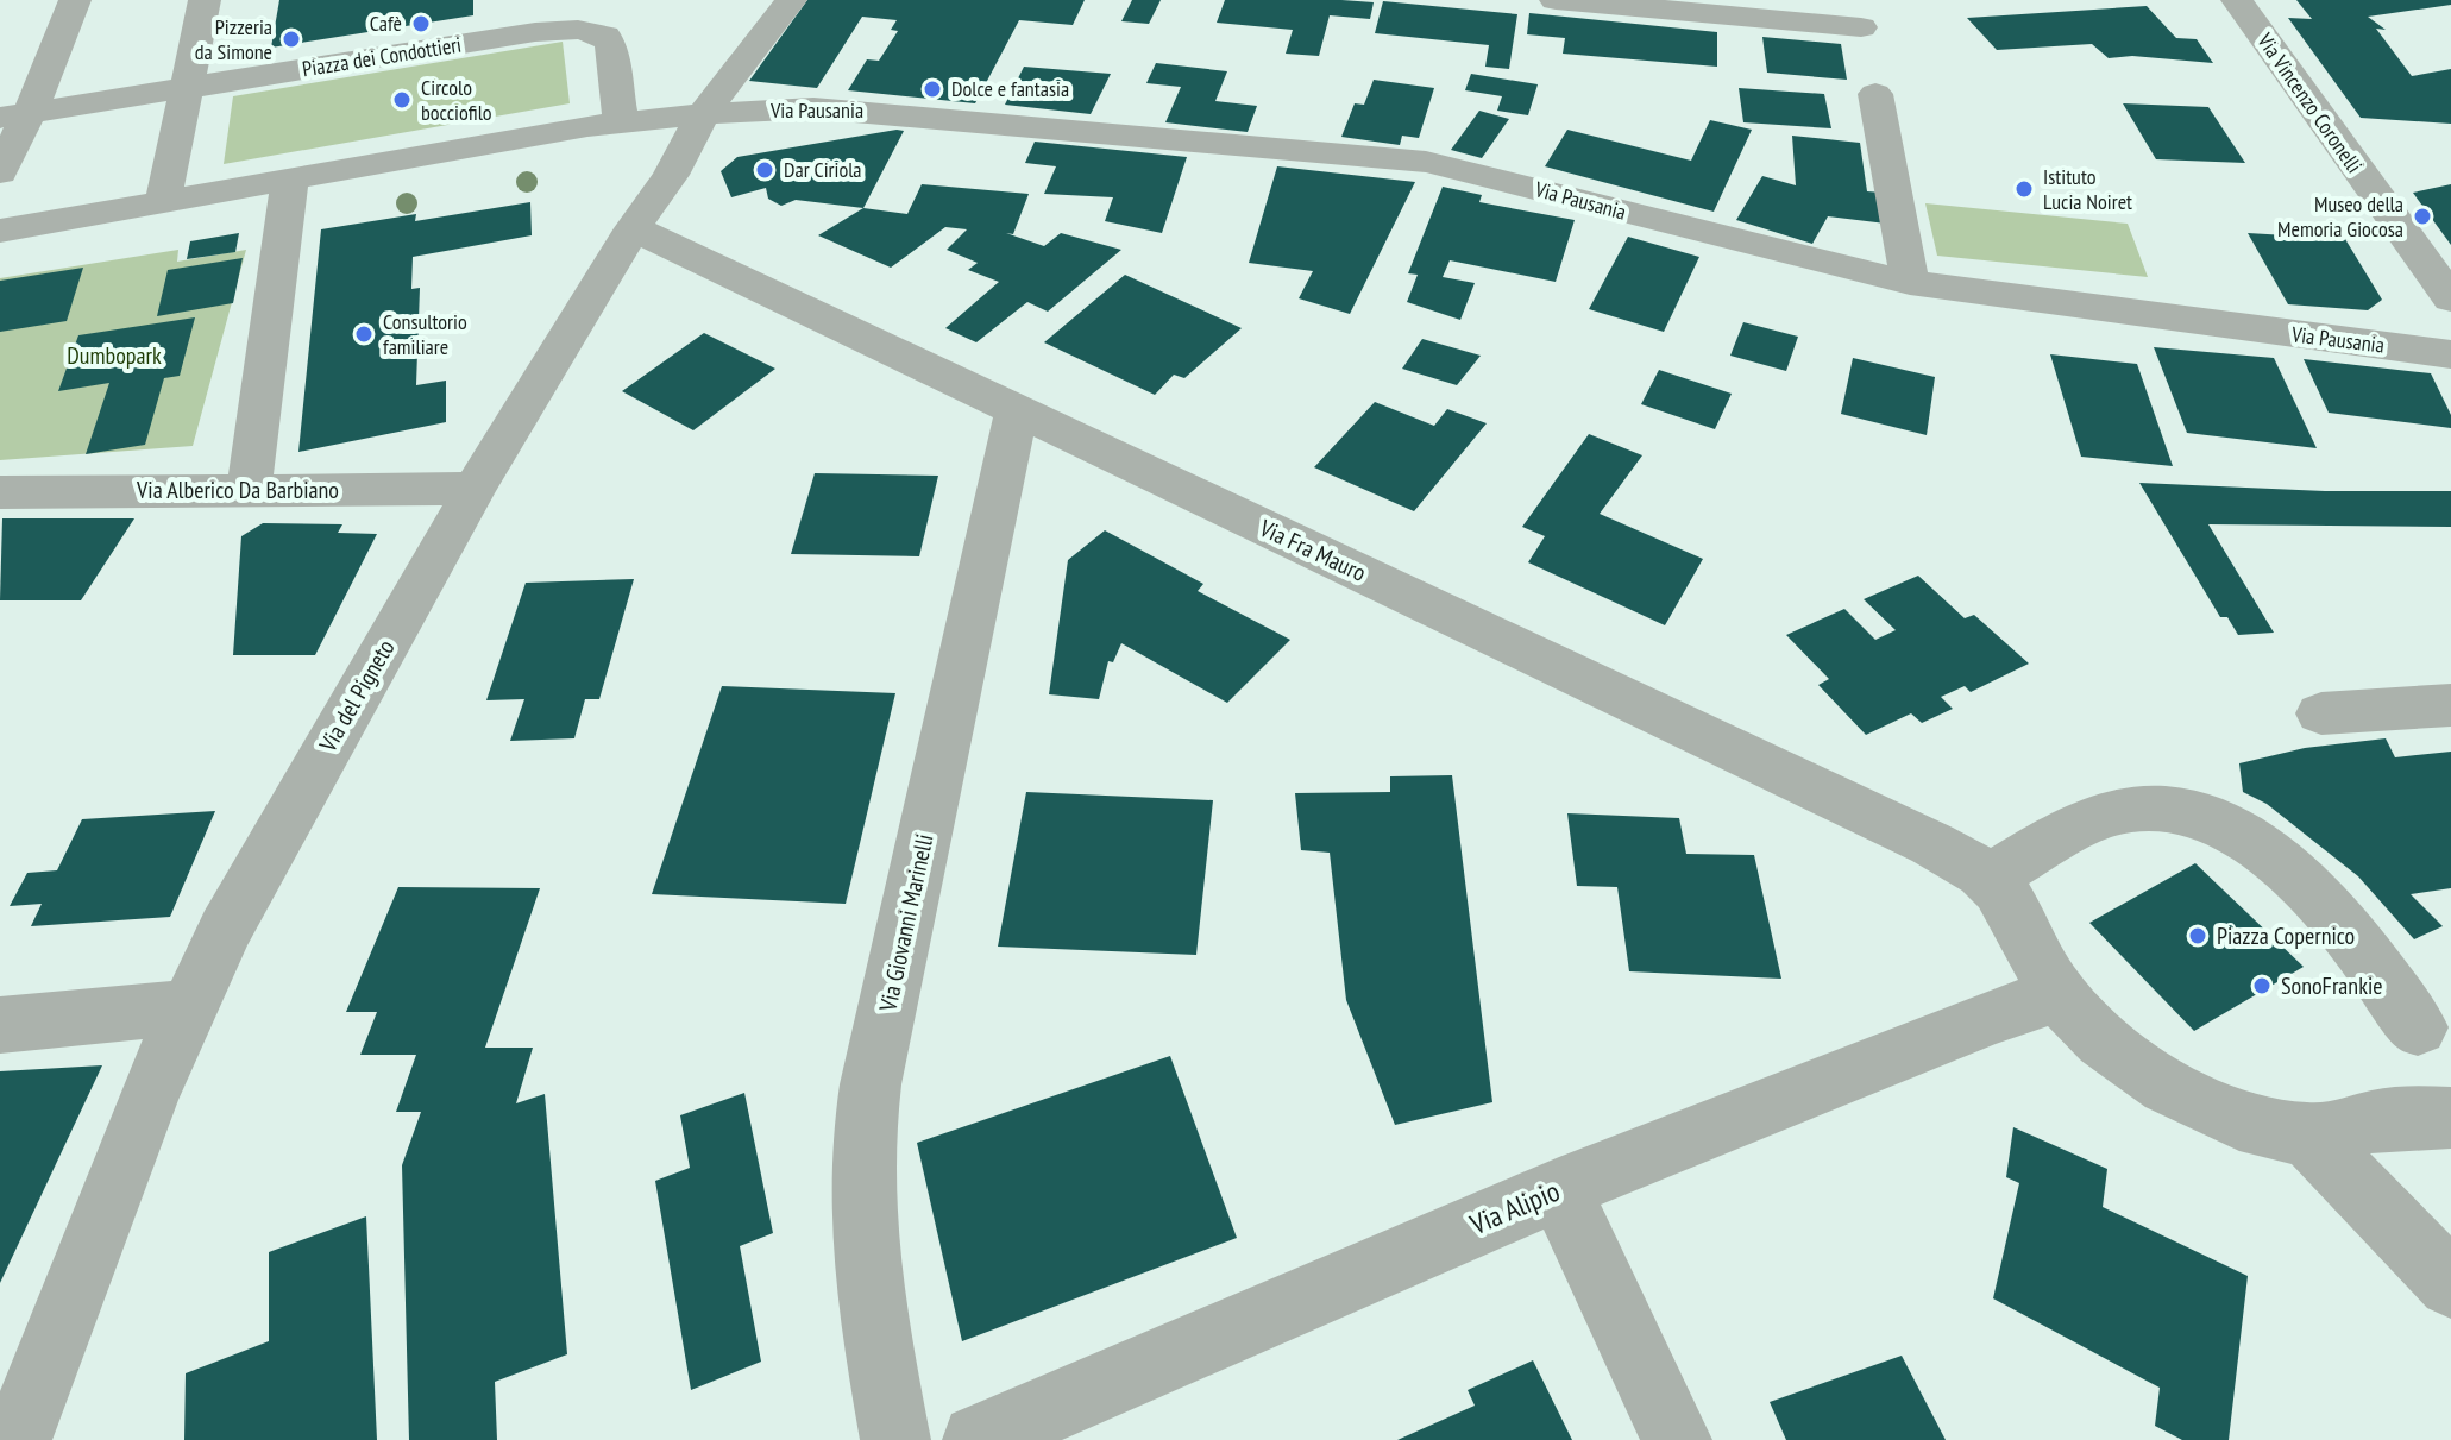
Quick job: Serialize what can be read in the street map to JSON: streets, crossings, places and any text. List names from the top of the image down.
{
  "streets": {
    "street": [
      "Piazza dei Condottieri",
      "Via Vincenzo Coronelli",
      "Via Pausania",
      "Via Alberico Da Barbiano",
      "Via Fra Mauro",
      "Via del Pigneto",
      "Via Giovanni Marinelli",
      "Via Alipio"
    ]
  },
  "crossings": [
    ["Via Pausania", "Via del Pigneto"],
    ["Via Alberico Da Barbiano", "Via del Pigneto"],
    ["Via Fra Mauro", "Via del Pigneto"],
    ["Via Fra Mauro", "Via Giovanni Marinelli"]
  ],
  "parks": ["Dumbopark"],
  "places": [
    "Cafè",
    "Pizzeria da Simone",
    "Dolce e fantasia",
    "Circolo bocciofilo",
    "Dar Ciriola",
    "Istituto Lucia Noiret",
    "Museo della Memoria Giocosa",
    "Consultorio familiare",
    "Piazza Copernico",
    "SonoFrankie"
  ]
}
